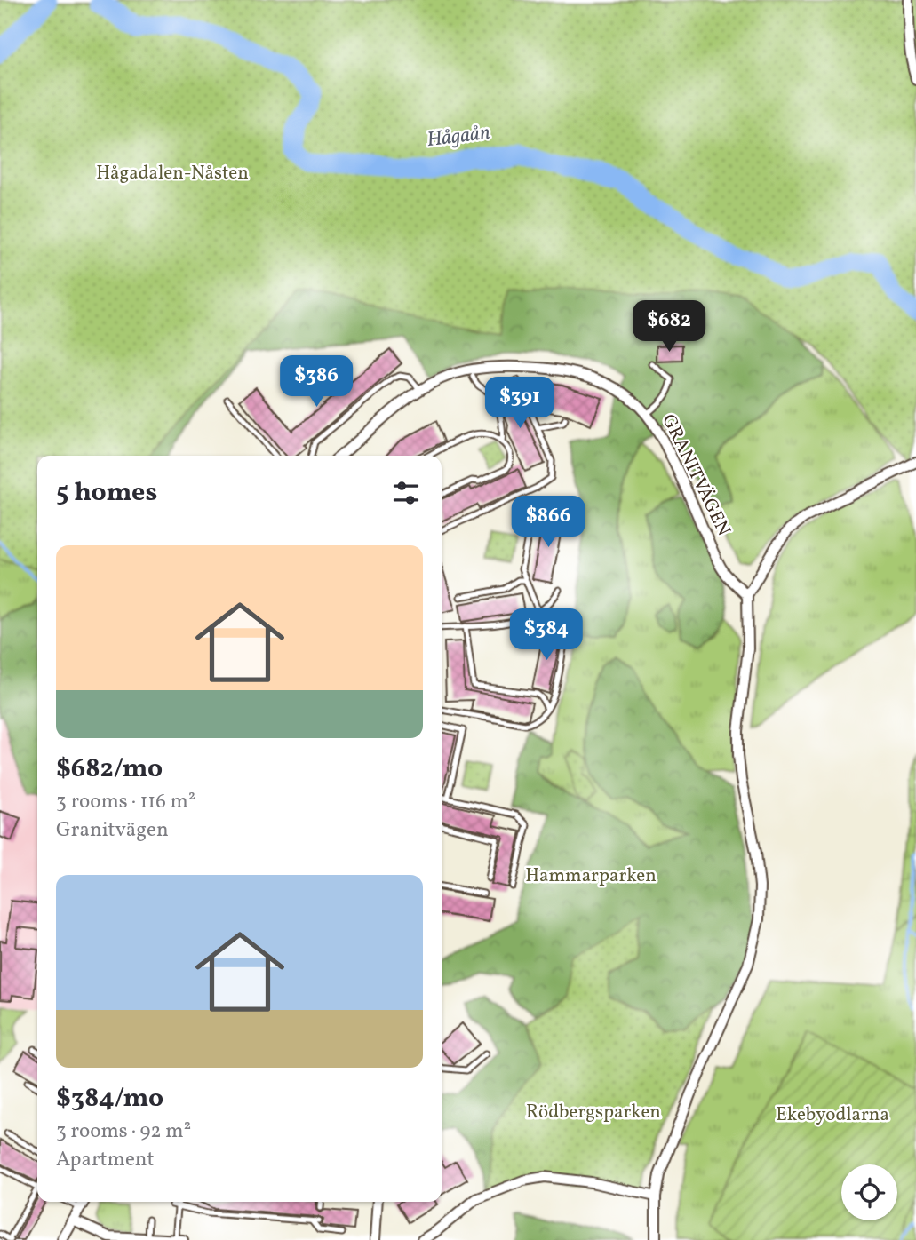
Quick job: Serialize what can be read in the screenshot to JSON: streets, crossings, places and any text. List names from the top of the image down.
{
  "streets": {
    "street": ["GRANITVÄGEN"]
  },
  "water": ["Hågaån"],
  "parks": [
    "Hågadalen-Nåsten",
    "Hammarparken",
    "Rödbergsparken",
    "Ekebyodlarna"
  ],
  "page": {
    "price": [
      "$682",
      "$386",
      "$391",
      "$866",
      "$384"
    ],
    "heading": "5 homes",
    "list": [
      {
        "name": "$682/mo",
        "note": "3 rooms · 116 m² · Granitvägen"
      },
      {
        "name": "$384/mo",
        "note": "3 rooms · 92 m² · Apartment"
      }
    ]
  }
}
